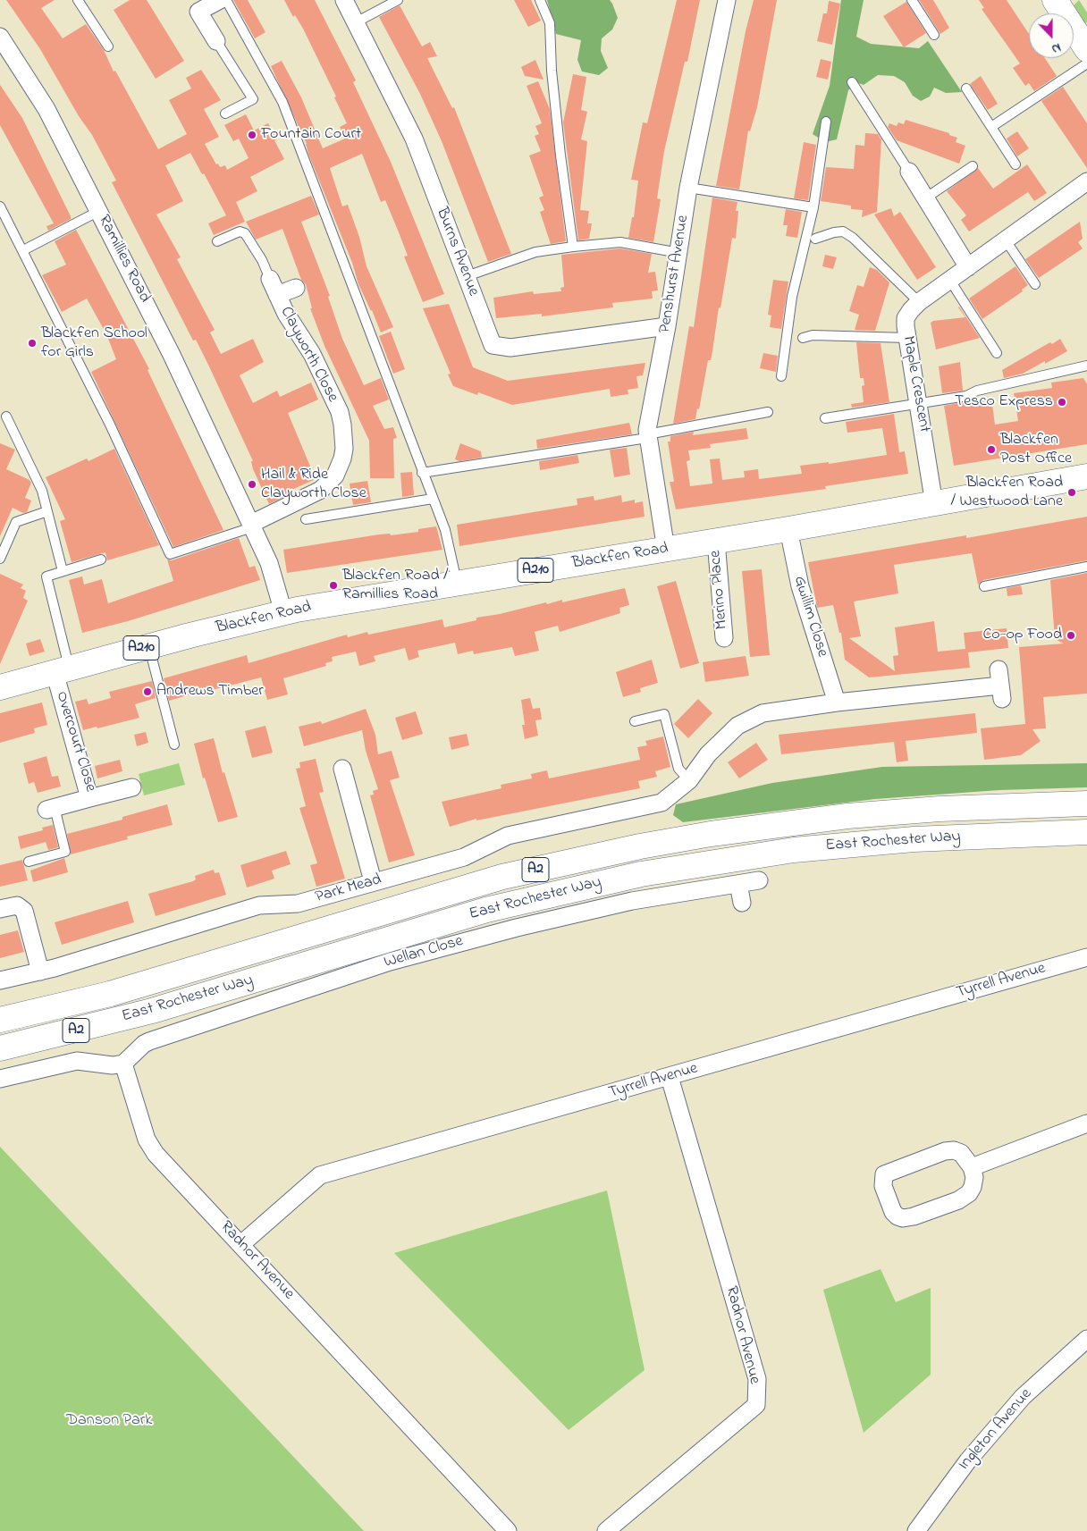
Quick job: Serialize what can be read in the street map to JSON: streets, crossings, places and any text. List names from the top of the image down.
{
  "streets": {
    "main road": [
      "Blackfen Road",
      "A210",
      "East Rochester Way",
      "A2"
    ],
    "street": [
      "Burns Avenue",
      "Ramillies Road",
      "Penshurst Avenue",
      "Clayworth Close",
      "Maple Crescent",
      "Merino Place",
      "Gwillim Close",
      "Overcourt Close",
      "Park Mead",
      "Wellan Close",
      "Tyrrell Avenue",
      "Radnor Avenue",
      "Ingleton Avenue"
    ]
  },
  "crossings": [
    ["Burns Avenue", "Penshurst Avenue"],
    ["Ramillies Road", "Clayworth Close"],
    ["Ramillies Road", "Blackfen Road"],
    ["Penshurst Avenue", "Blackfen Road"],
    ["Maple Crescent", "Blackfen Road"],
    ["Blackfen Road", "Merino Place"],
    ["Blackfen Road", "Gwillim Close"],
    ["Blackfen Road", "Overcourt Close"],
    ["Wellan Close", "Radnor Avenue"],
    ["Tyrrell Avenue", "Radnor Avenue"]
  ],
  "parks": ["Danson Park"],
  "places": [
    "Fountain Court",
    "Blackfen School for Girls",
    "Tesco Express",
    "Blackfen Post Office",
    "Hail & Ride Clayworth Close",
    "Blackfen Road / Westwood Lane",
    "Blackfen Road / Ramillies Road",
    "Co-op Food",
    "Andrews Timber"
  ],
  "north": "bottom"
}
